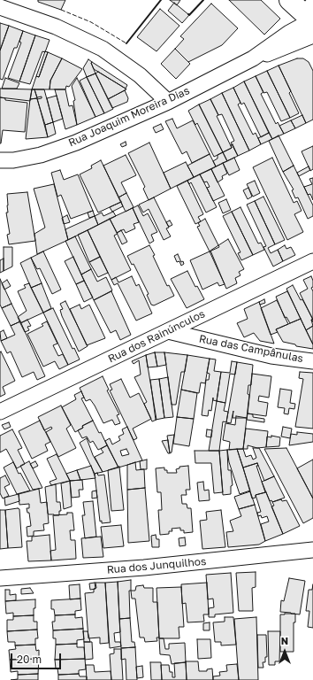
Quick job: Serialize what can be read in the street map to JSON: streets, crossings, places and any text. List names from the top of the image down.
{
  "streets": {
    "street": [
      "Rua Joaquim Moreira Dias",
      "Rua dos Rainúnculos",
      "Rua das Campânulas",
      "Rua dos Junquilhos"
    ]
  },
  "crossings": [
    ["Rua dos Rainúnculos", "Rua das Campânulas"]
  ],
  "scale_bar": "20 m",
  "north": "top"
}
